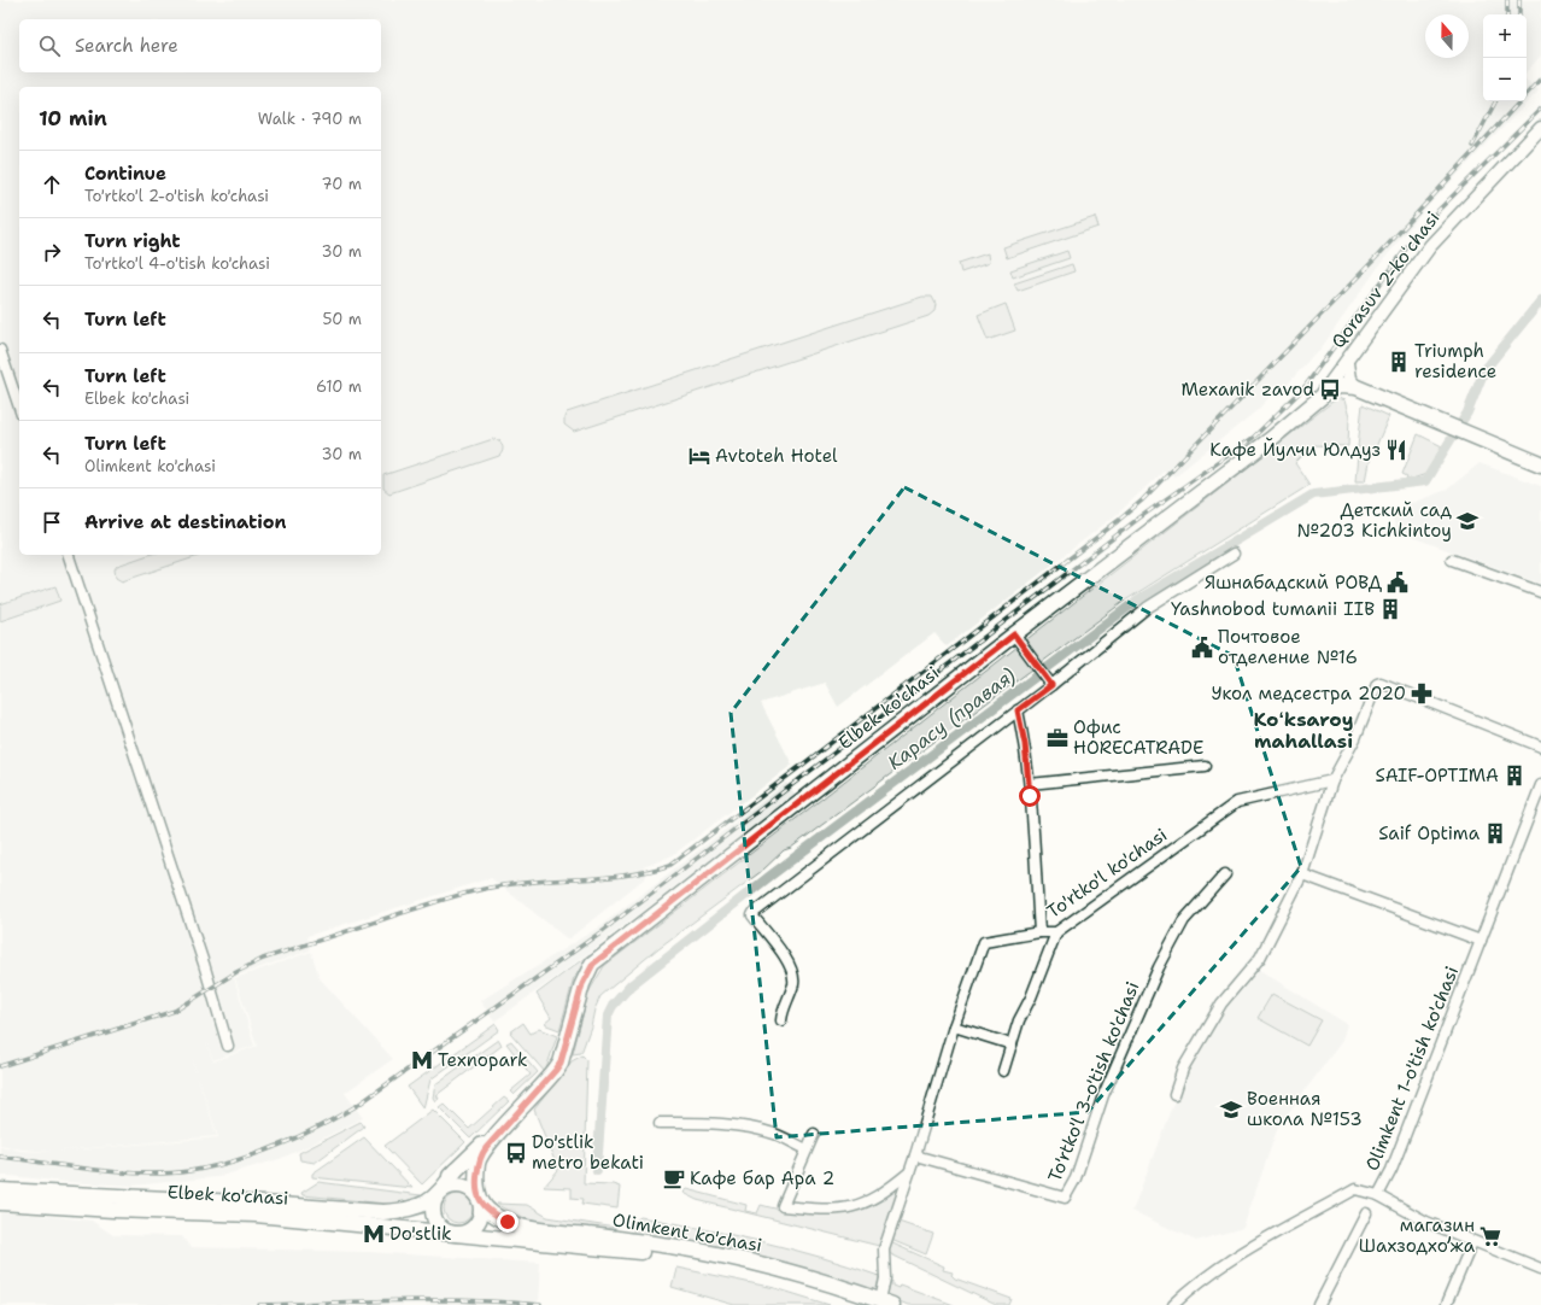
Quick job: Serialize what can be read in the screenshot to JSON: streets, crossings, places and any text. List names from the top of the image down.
{
  "streets": {
    "main road": ["Elbek ko'chasi", "Olimkent ko'chasi"],
    "street": [
      "Qorasuv 2-koʻchasi",
      "To'rtko'l ko'chasi",
      "Olimkent 1-o'tish ko'chasi",
      "To'rtko'l 3-o'tish ko'chasi"
    ]
  },
  "crossings": [
    ["Qorasuv 2-koʻchasi", "Elbek ko'chasi"],
    ["Elbek ko'chasi", "Olimkent ko'chasi"],
    ["To'rtko'l ko'chasi", "To'rtko'l 3-o'tish ko'chasi"],
    ["To'rtko'l ko'chasi", "Olimkent ko'chasi"]
  ],
  "districts": ["Koʻksaroy mahallasi"],
  "water": ["Карасу (правая)"],
  "places": {
    "building": [
      "Triumph residence",
      "Yashnobod tumanii IIB",
      "SAIF-OPTIMA",
      "Saif Optima"
    ],
    "bus stop": ["Mexanik zavod", "Do'stlik metro bekati"],
    "restaurant": ["Кафе Йулчи Юлдуз"],
    "hotel": ["Avtoteh Hotel"],
    "school or university": ["Детский сад №203 Kichkintoy", "Военная школа №153"],
    "public building": ["Яшнабадский РОВД", "Почтовое отделение №16"],
    "pharmacy": ["Укол медсестра 2020"],
    "office": ["Офис HORECATRADE"],
    "metro station": ["Texnopark", "Do'stlik"],
    "cafe": ["Кафе бар Ара 2"],
    "supermarket": ["магазин Шахзодхо’жа"]
  },
  "north": "top",
  "page": {
    "map_buttons": ["+", "−"],
    "search": "Search here",
    "heading": ["10 min", "Walk · 790 m"],
    "list": [
      ["Continue", "To'rtko'l 2-o'tish ko'chasi", "70 m"],
      ["Turn right", "To'rtko'l 4-o'tish ko'chasi", "30 m"],
      ["Turn left", "50 m"],
      ["Turn left", "Elbek ko'chasi", "610 m"],
      ["Turn left", "Olimkent ko'chasi", "30 m"],
      "Arrive at destination"
    ]
  }
}
